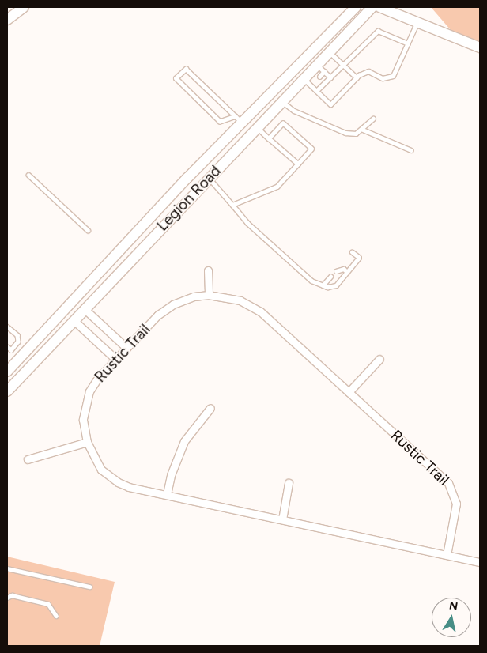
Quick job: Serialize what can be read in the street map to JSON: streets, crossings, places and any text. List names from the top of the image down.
{
  "streets": {
    "main road": ["Legion Road"],
    "street": ["Rustic Trail"]
  },
  "north": "top"
}
